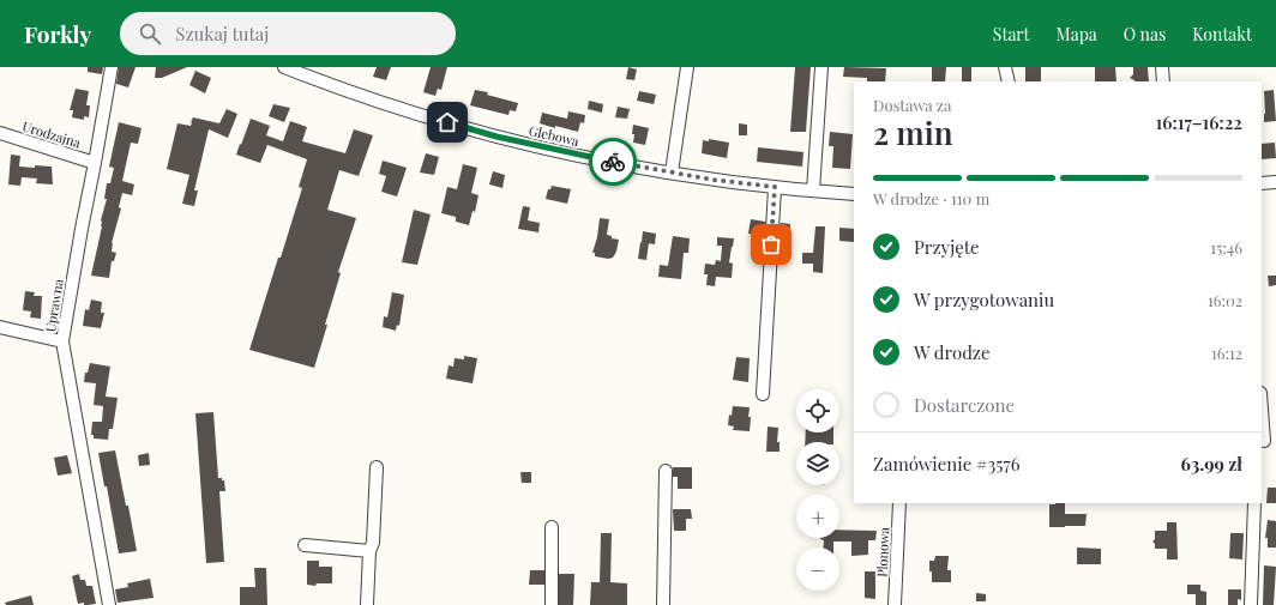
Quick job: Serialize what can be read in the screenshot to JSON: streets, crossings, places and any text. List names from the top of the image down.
{
  "streets": {
    "street": [
      "Urodzajna",
      "Glebowa",
      "Uprawna",
      "Plonowa"
    ]
  },
  "crossings": [
    ["Urodzajna", "Uprawna"]
  ],
  "page": {
    "header": "Forkly",
    "search": "Szukaj tutaj",
    "nav": [
      "Start",
      "Mapa",
      "O nas",
      "Kontakt"
    ],
    "heading": ["2 min", "Dostawa za", "16:17–16:22"],
    "panel": ["Zamówienie #3576", "63.99 zł"],
    "bar": "W drodze · 110 m",
    "list": [
      ["Przyjęte", "15:46"],
      ["W przygotowaniu", "16:02"],
      ["W drodze", "16:12"],
      "Dostarczone"
    ],
    "map_buttons": ["+", "−"]
  }
}
